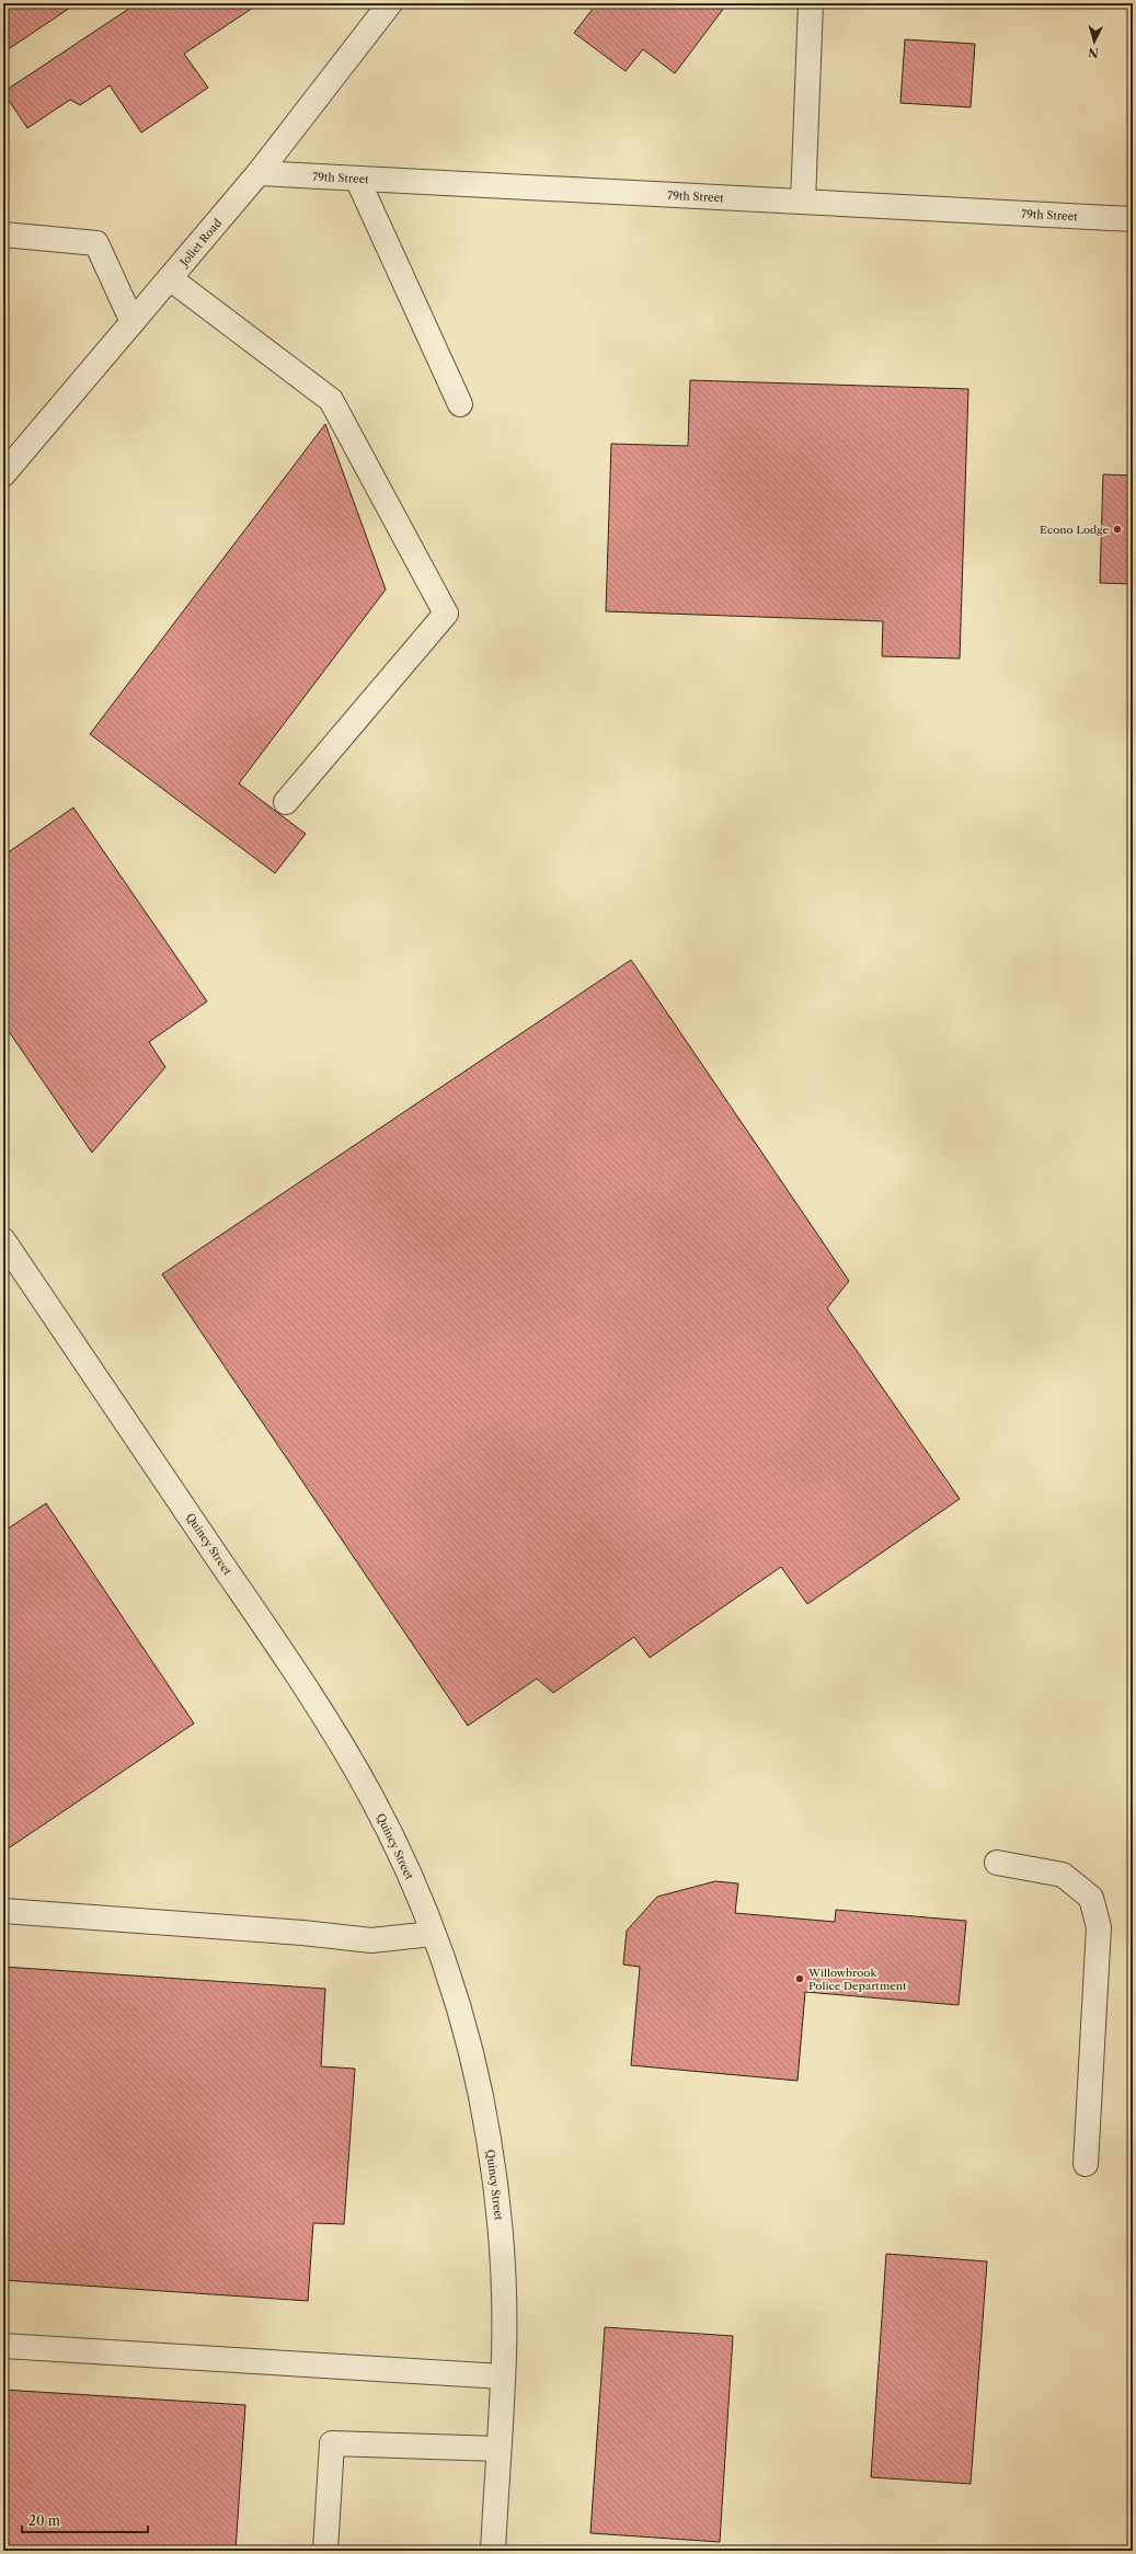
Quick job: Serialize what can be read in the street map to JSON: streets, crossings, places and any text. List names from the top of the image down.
{
  "streets": {
    "street": ["79th Street", "Joliet Road", "Quincy Street"]
  },
  "crossings": [
    ["79th Street", "Joliet Road"]
  ],
  "places": ["Econo Lodge", "Willowbrook Police Department"],
  "scale_bar": "20 m",
  "north": "bottom"
}
